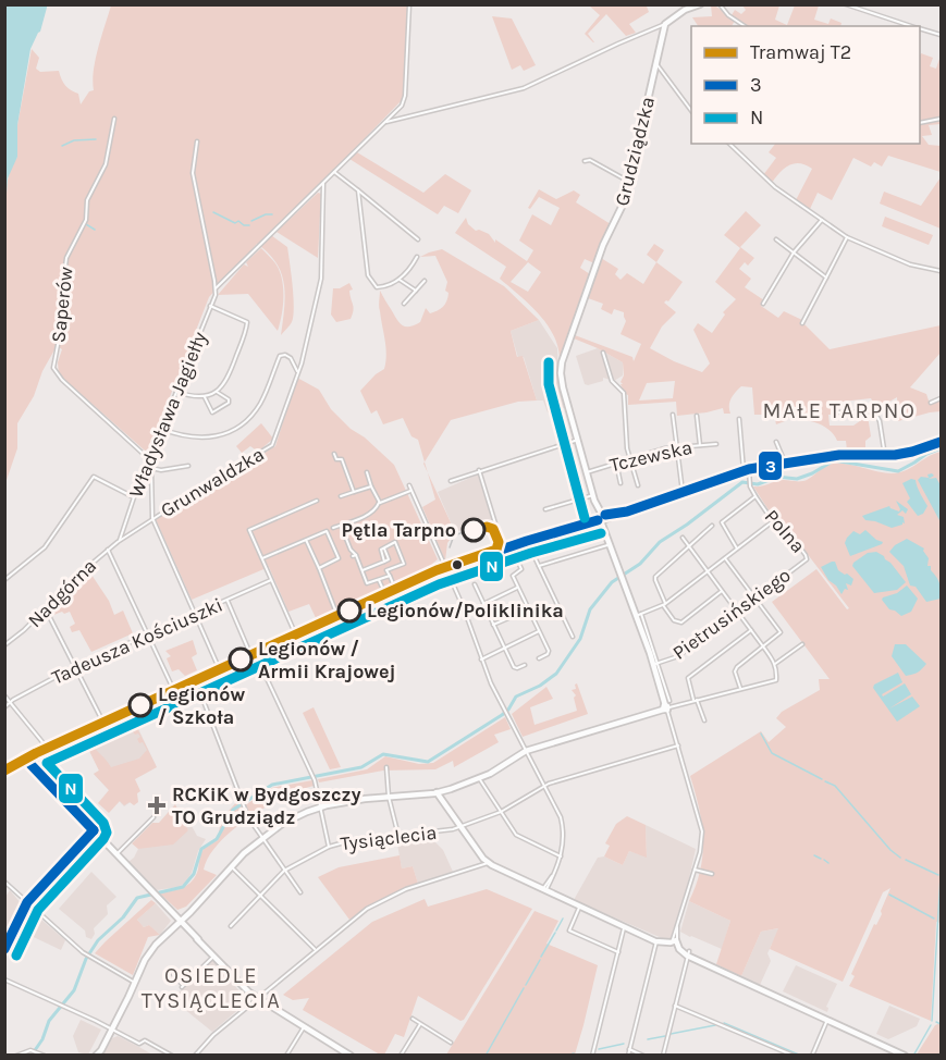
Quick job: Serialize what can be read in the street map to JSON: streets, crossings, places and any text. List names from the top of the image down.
{
  "streets": {
    "street": [
      "Grudziądzka",
      "Saperów",
      "Władysława Jagiełły",
      "Tczewska",
      "Grunwaldzka",
      "Polna",
      "Nadgórna",
      "Pietrusińskiego",
      "Tadeusza Kościuszki",
      "Tysiąclecia"
    ]
  },
  "crossings": [
    ["Grudziądzka", "Tczewska"],
    ["Grudziądzka", "Pietrusińskiego"],
    ["Saperów", "Władysława Jagiełły"],
    ["Władysława Jagiełły", "Grunwaldzka"],
    ["Władysława Jagiełły", "Nadgórna"],
    ["Grunwaldzka", "Nadgórna"],
    ["Polna", "Pietrusińskiego"]
  ],
  "districts": ["MAŁE TARPNO", "OSIEDLE TYSIĄCLECIA"],
  "places": {
    "other": [
      "Pętla Tarpno",
      "Legionów/Poliklinika",
      "Legionów / Armii Krajowej",
      "Legionów / Szkoła"
    ],
    "health": ["RCKiK w Bydgoszczy TO Grudziądz"]
  },
  "lines": ["transit line N", "transit line 3", "tram line T2"],
  "legend": ["Tramwaj T2", "3", "N"]
}
